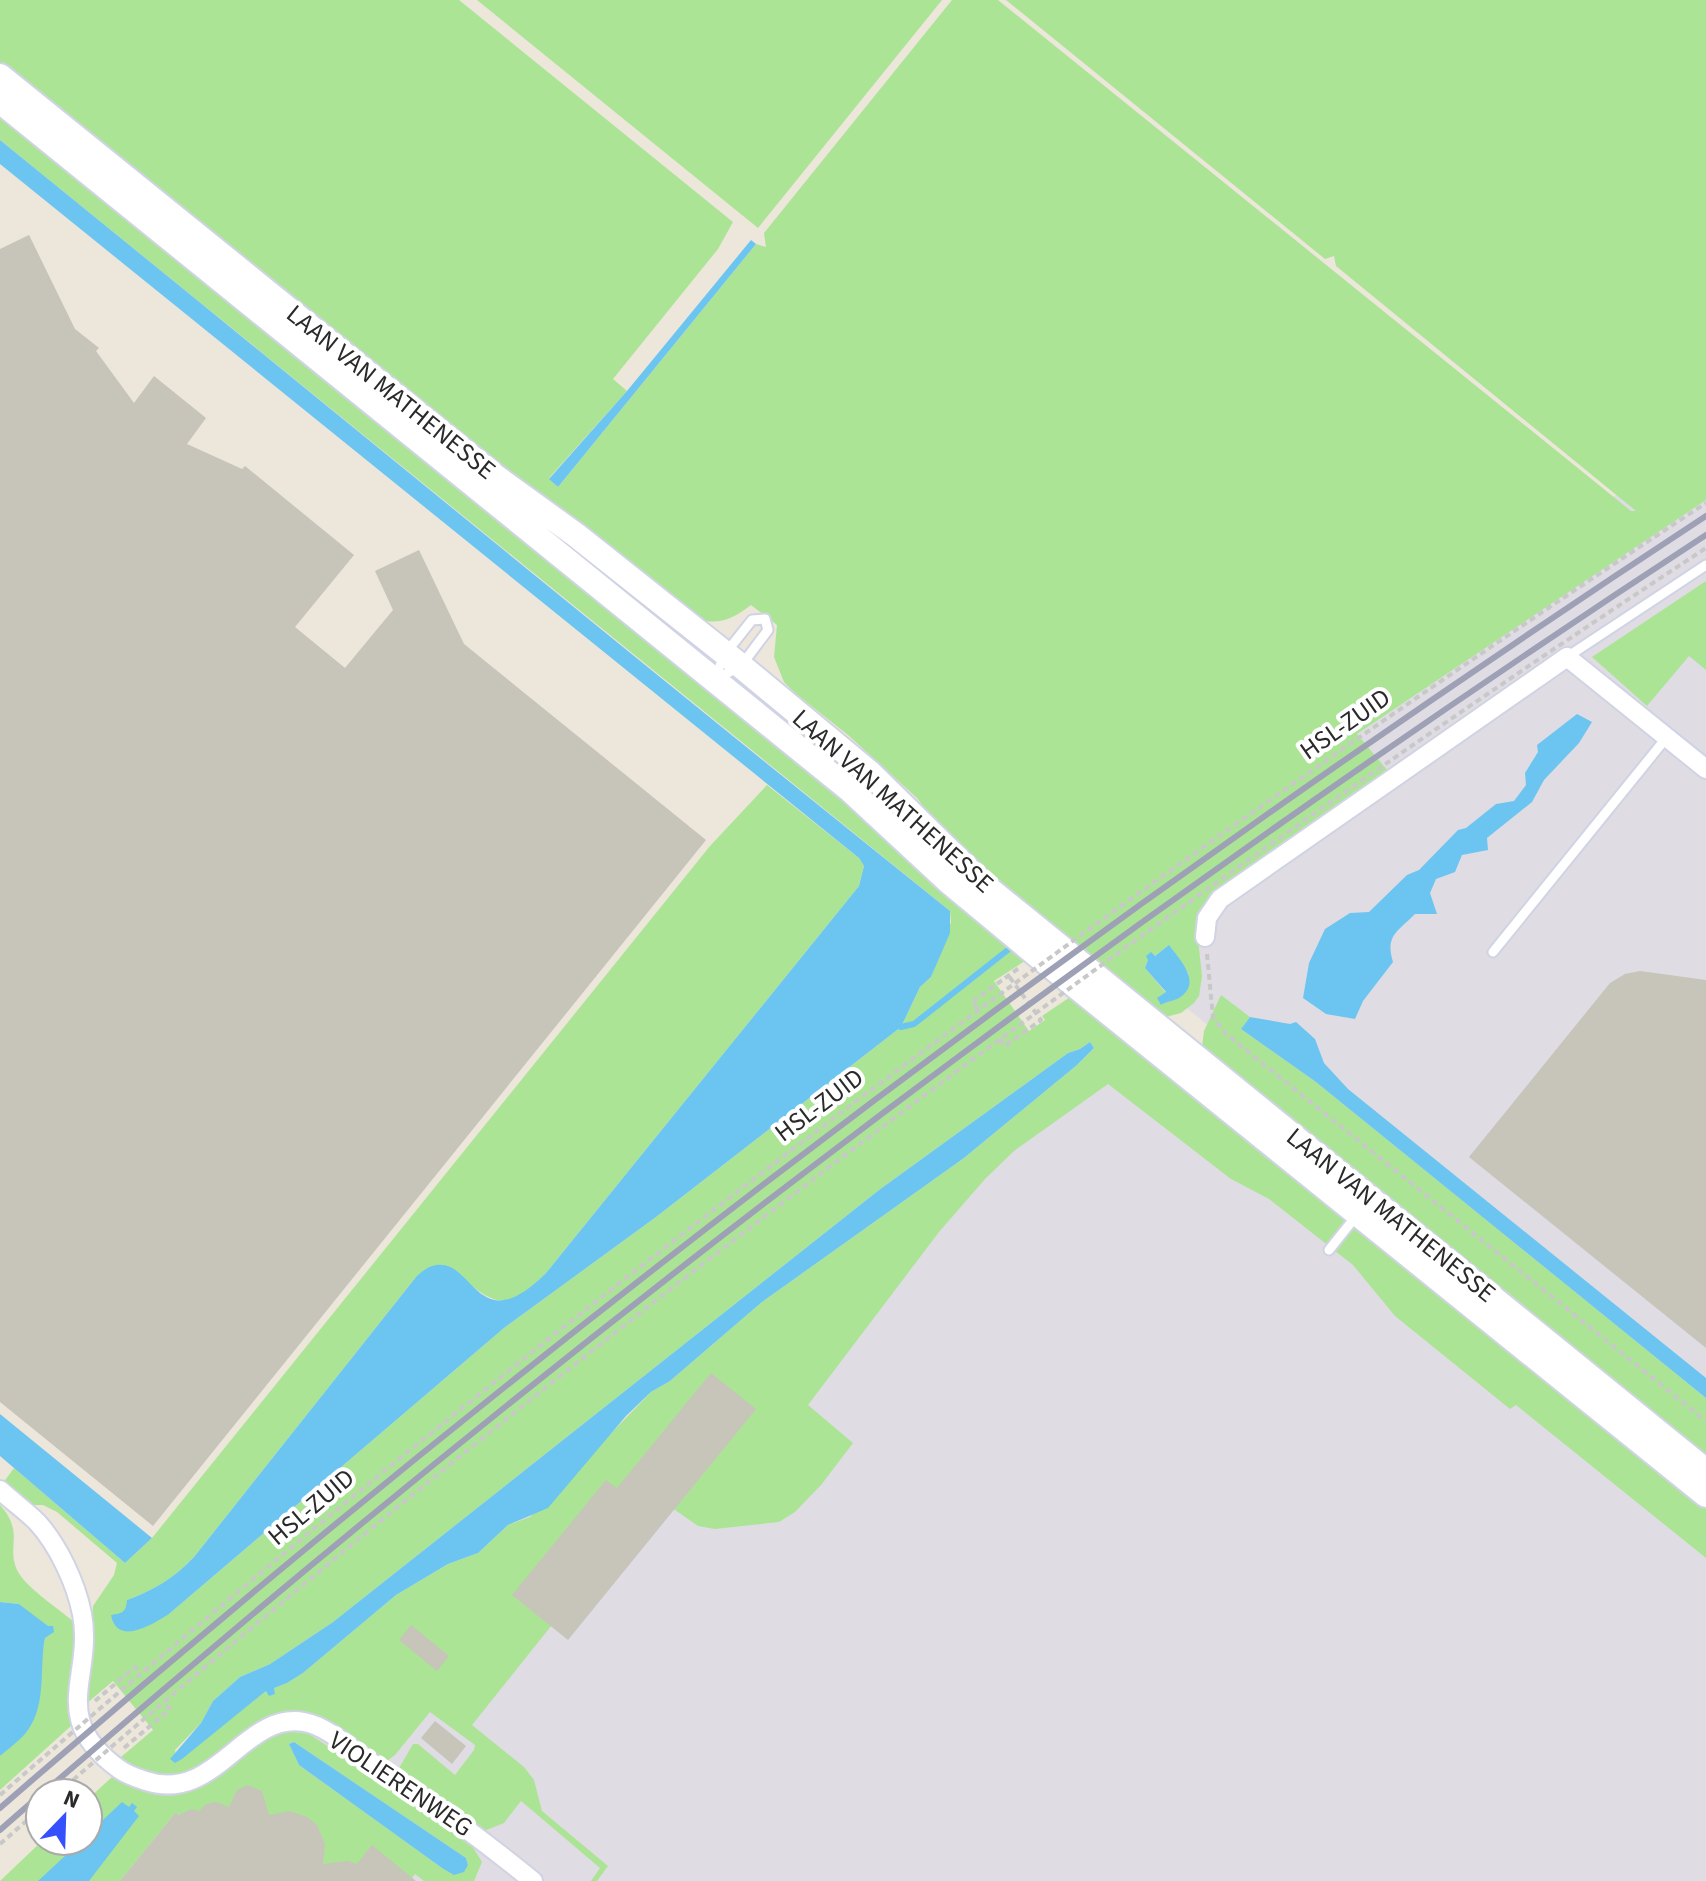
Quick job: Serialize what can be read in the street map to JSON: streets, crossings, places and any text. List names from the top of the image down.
{
  "streets": {
    "street": ["LAAN VAN MATHENESSE", "VIOLIERENWEG"],
    "path": ["HSL-ZUID"]
  },
  "north": "top right"
}
